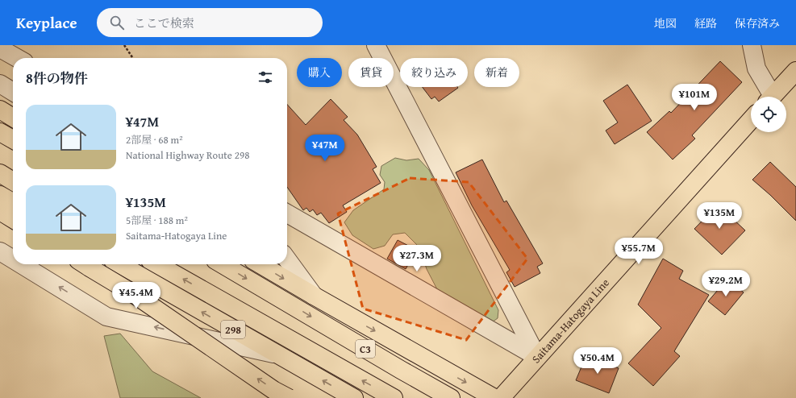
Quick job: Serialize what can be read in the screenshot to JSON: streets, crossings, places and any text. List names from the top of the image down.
{
  "streets": {
    "main road": ["Saitama-Hatogaya Line", "298", "C3"]
  },
  "page": {
    "header": "Keyplace",
    "search": "ここで検索",
    "nav": ["地図", "経路", "保存済み"],
    "chip": [
      "購入",
      "賃貸",
      "絞り込み",
      "新着"
    ],
    "heading": "8件の物件",
    "price": [
      "¥101M",
      "¥47M",
      "¥135M",
      "¥55.7M",
      "¥27.3M",
      "¥29.2M",
      "¥45.4M",
      "¥50.4M"
    ],
    "list": [
      {
        "name": "¥47M",
        "note": "2部屋 · 68 m² · National Highway Route 298"
      },
      {
        "name": "¥135M",
        "note": "5部屋 · 188 m² · Saitama-Hatogaya Line"
      }
    ]
  }
}
